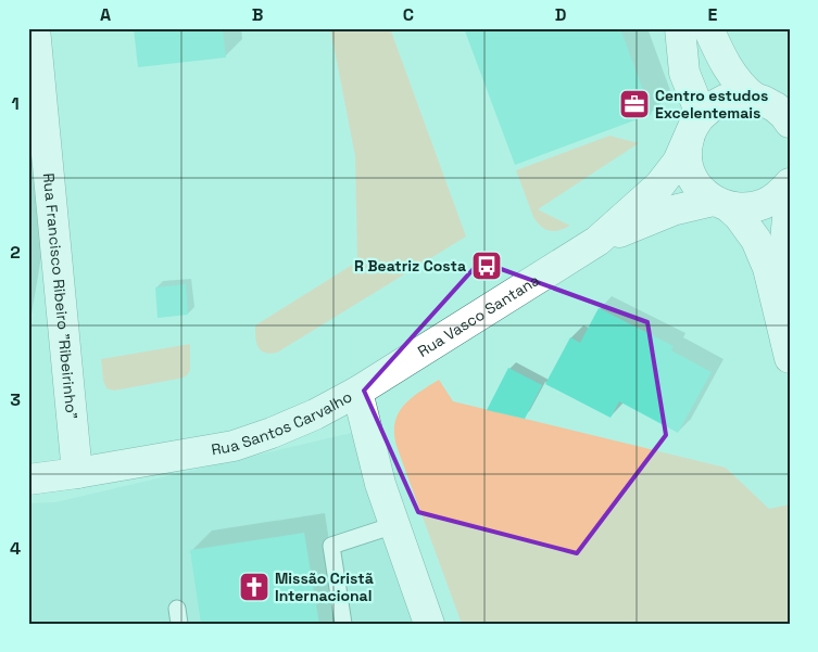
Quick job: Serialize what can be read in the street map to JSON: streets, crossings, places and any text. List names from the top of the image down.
{
  "streets": {
    "street": ["Rua Francisco Ribeiro \"Ribeirinho\"", "Rua Vasco Santana", "Rua Santos Carvalho"]
  },
  "crossings": [
    ["Rua Francisco Ribeiro \"Ribeirinho\"", "Rua Santos Carvalho"],
    ["Rua Vasco Santana", "Rua Santos Carvalho"]
  ],
  "places": {
    "office": ["Centro estudos Excelentemais"],
    "bus stop": ["R Beatriz Costa"],
    "church": ["Missão Cristã Internacional"]
  },
  "grid": {
    "columns": [
      "A",
      "B",
      "C",
      "D",
      "E"
    ],
    "rows": [
      "1",
      "2",
      "3",
      "4"
    ]
  }
}
